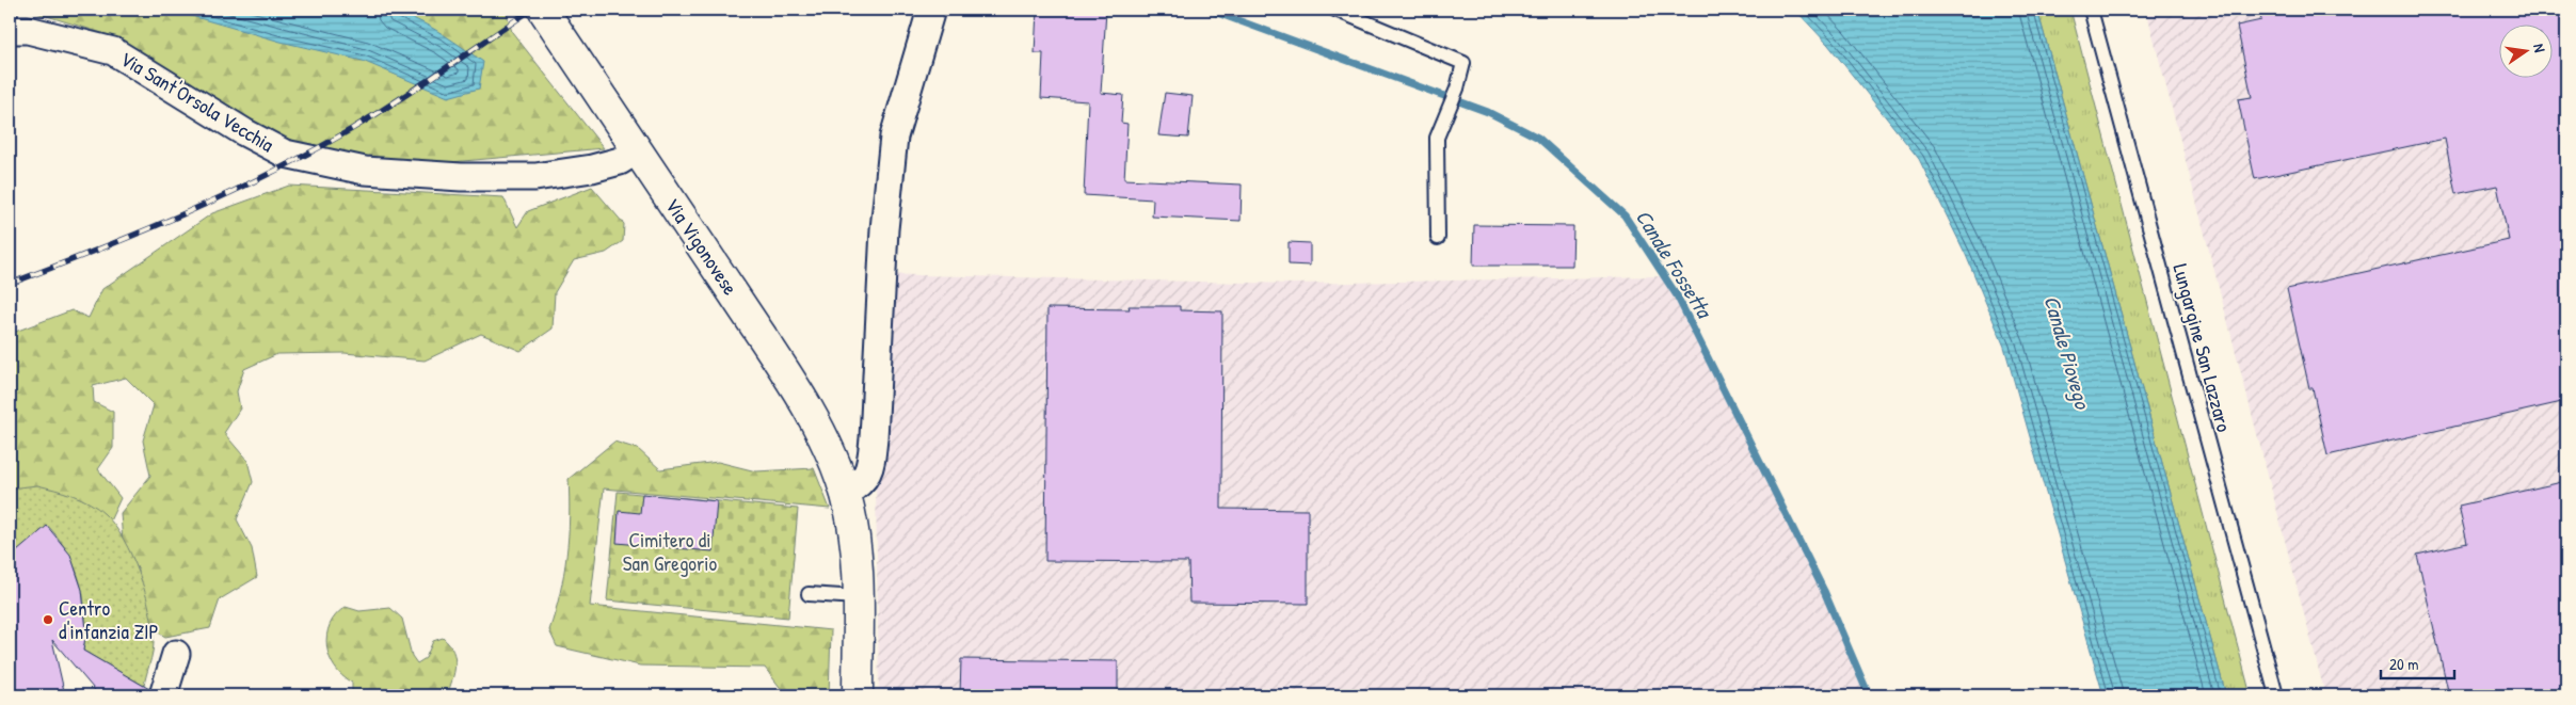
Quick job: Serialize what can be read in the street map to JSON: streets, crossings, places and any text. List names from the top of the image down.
{
  "streets": {
    "main road": ["Via Vigonovese"],
    "street": ["Via Sant'Orsola Vecchia"],
    "lane": ["Lungargine San Lazzaro"]
  },
  "crossings": [
    ["Via Sant'Orsola Vecchia", "Via Vigonovese"]
  ],
  "water": ["Canale Fossetta", "Canale Piovego"],
  "parks": ["Cimitero di San Gregorio"],
  "places": ["Centro d'infanzia ZIP"],
  "scale_bar": "20 m",
  "north": "right"
}
